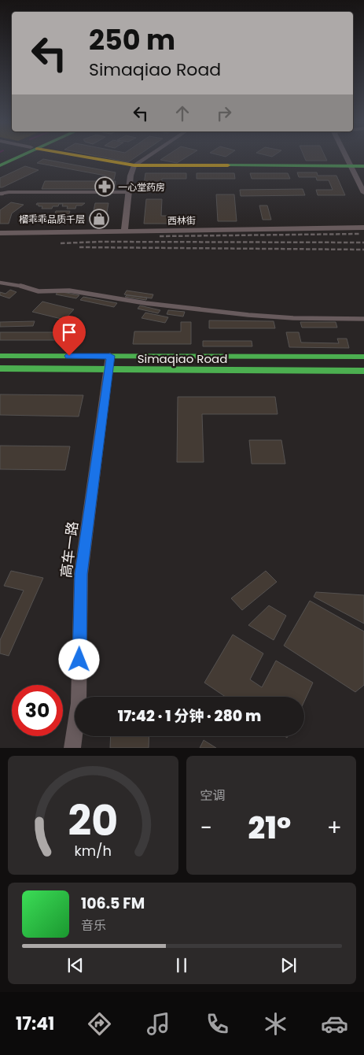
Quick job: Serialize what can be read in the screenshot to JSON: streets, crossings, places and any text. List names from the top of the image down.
{
  "streets": {
    "main road": ["Simaqiao Road"],
    "street": ["西林街", "高车一路"]
  },
  "crossings": [
    ["Simaqiao Road", "高车一路"]
  ],
  "places": {
    "pharmacy": ["一心堂药房"],
    "shop": ["榴乖乖品质千层"]
  },
  "page": {
    "turn": ["250 m", "Simaqiao Road"],
    "limit": "30",
    "trip": "17:42 · 1 分钟 · 280 m",
    "tile": "空调",
    "heat": ["−", "21°", "+"],
    "song": ["106.5 FM", "音乐"],
    "tabs": "17:41",
    "gauge": ["20", "km/h"]
  }
}
